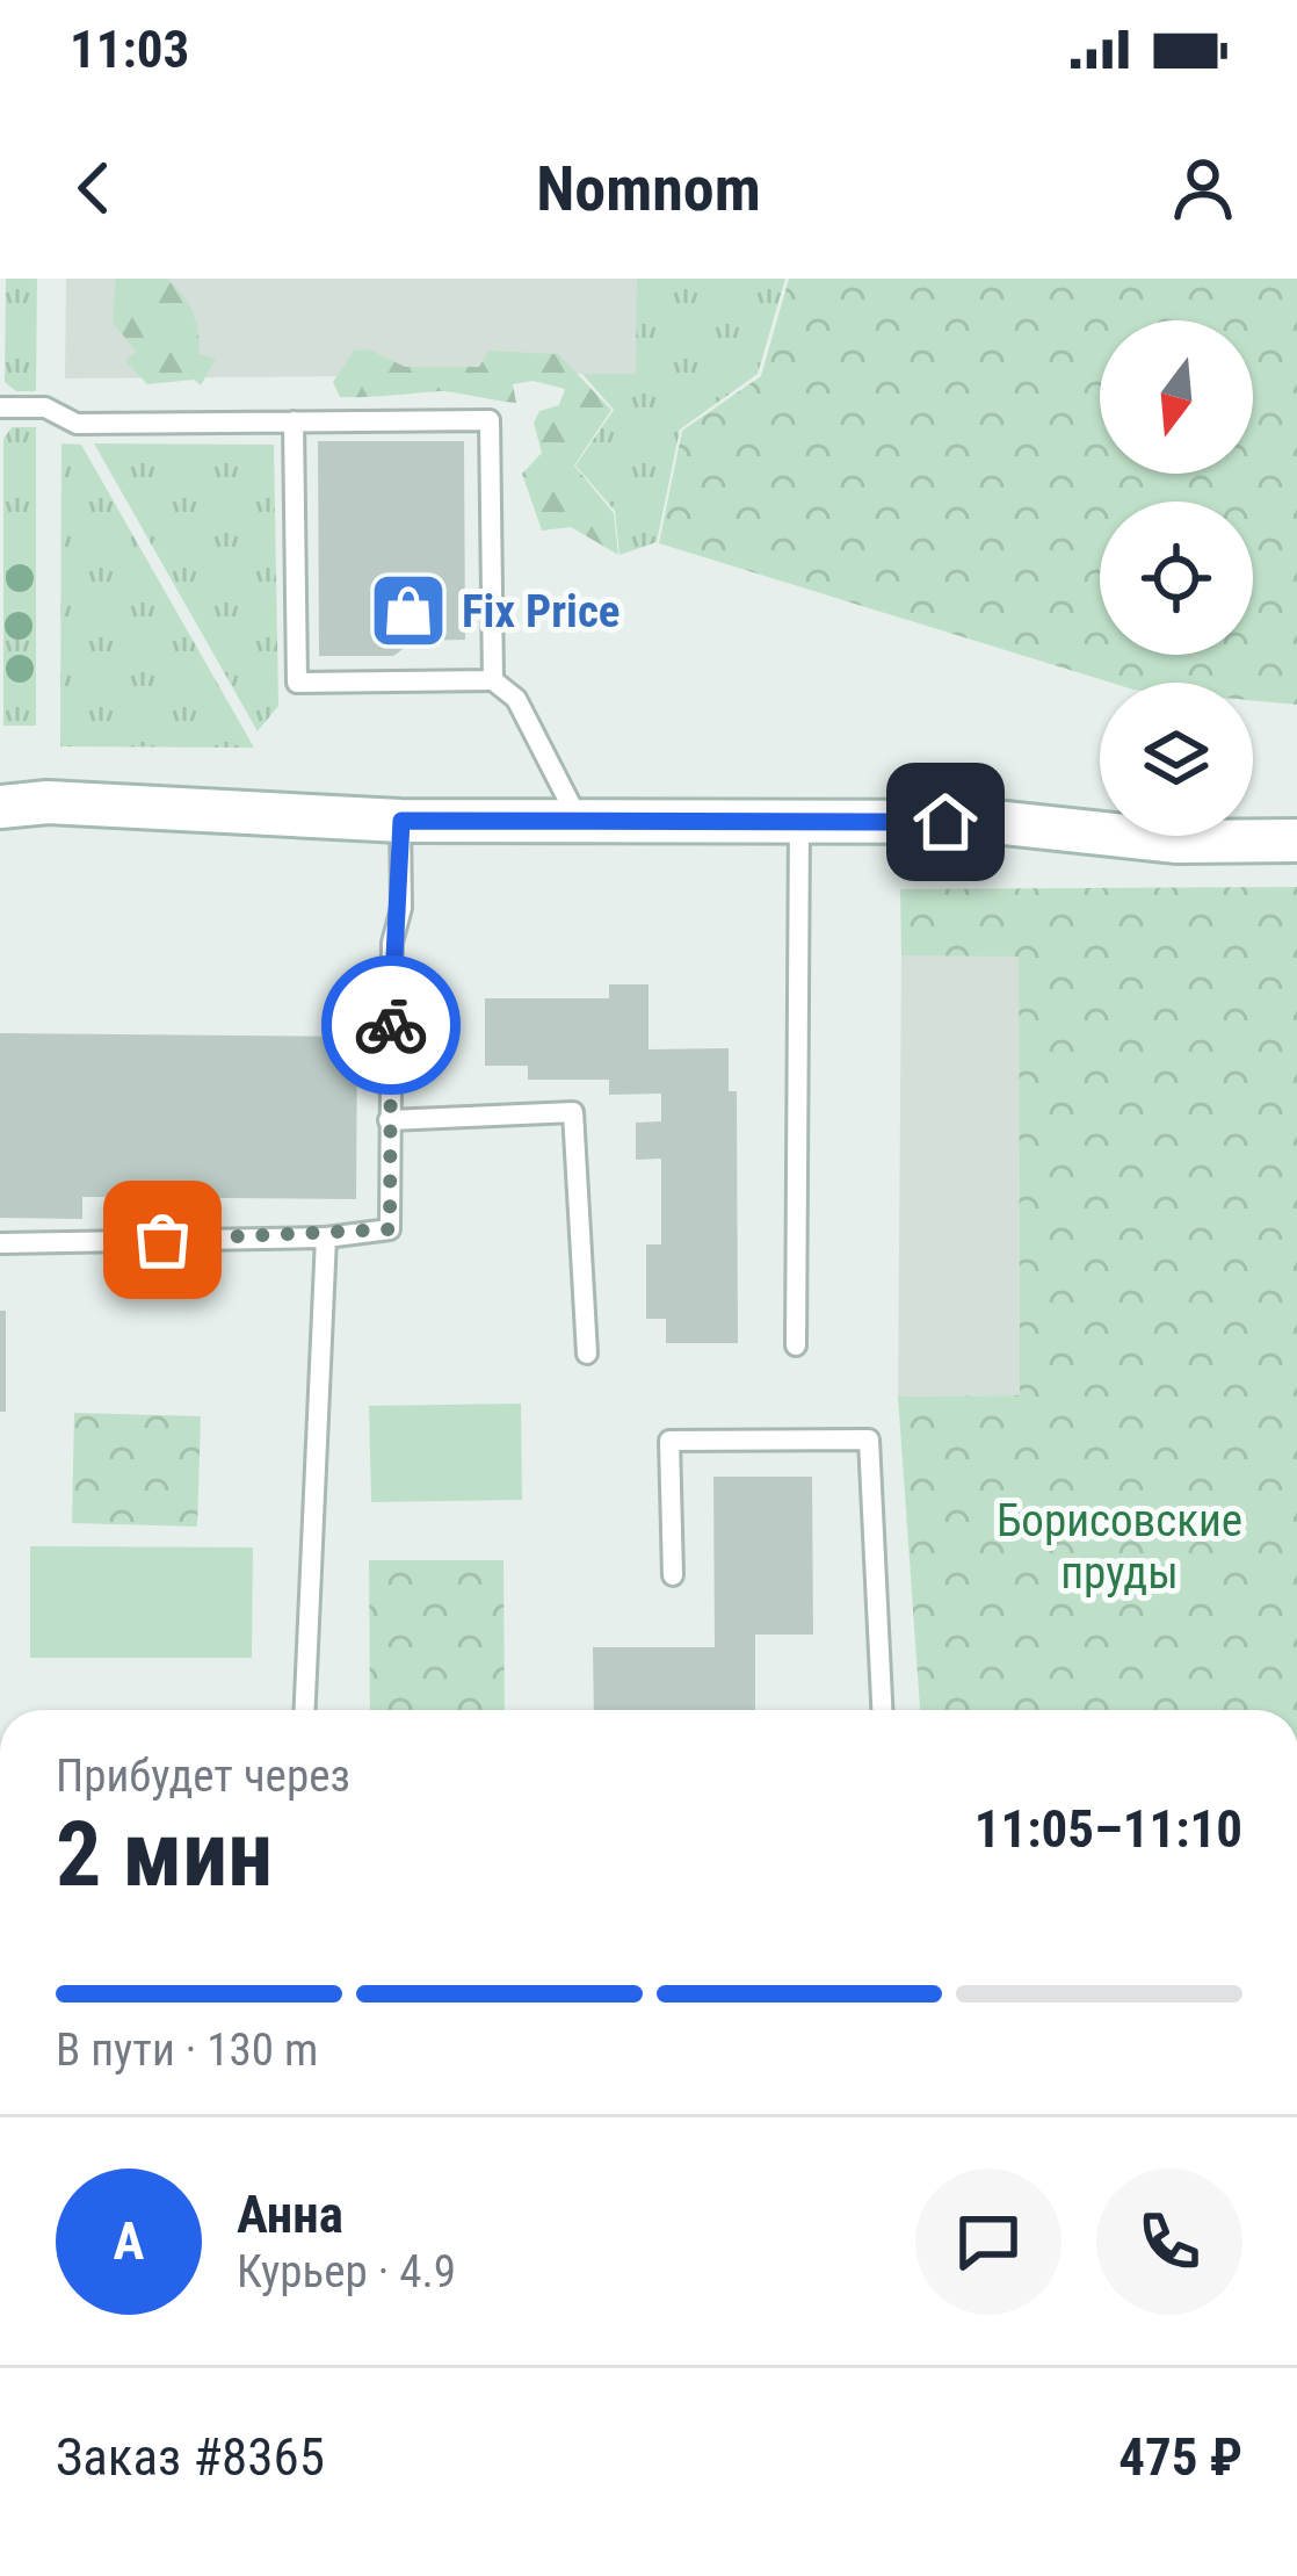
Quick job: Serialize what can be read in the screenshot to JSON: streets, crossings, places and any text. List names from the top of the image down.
{
  "parks": ["Борисовские пруды"],
  "places": {
    "shop": ["Fix Price"]
  },
  "north": "bottom",
  "page": {
    "status": "11:03",
    "header": "Nomnom",
    "heading": ["2 мин", "Прибудет через", "11:05–11:10"],
    "panel": [
      "Анна",
      "Курьер · 4.9",
      "Заказ #8365",
      "475 ₽"
    ],
    "bar": "В пути · 130 m",
    "round": "А"
  }
}
